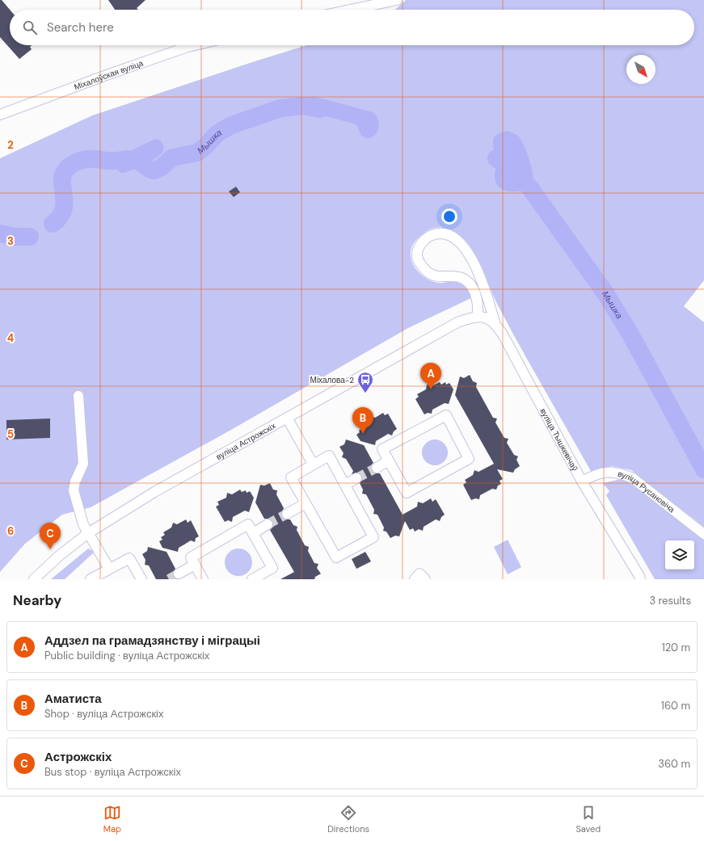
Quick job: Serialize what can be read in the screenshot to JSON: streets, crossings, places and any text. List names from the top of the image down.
{
  "streets": {
    "street": [
      "Міхалоўская вуліца",
      "вуліца Тышкевічаў",
      "вуліца Астрожскіх",
      "вуліца Русановіча"
    ]
  },
  "crossings": [
    ["вуліца Тышкевічаў", "вуліца Астрожскіх"],
    ["вуліца Тышкевічаў", "вуліца Русановіча"]
  ],
  "water": ["Мышка"],
  "places": {
    "bus stop": ["Міхалова-2"]
  },
  "north": "bottom right",
  "page": {
    "search": "Search here",
    "pins": ["A", "B", "C"],
    "heading": ["Nearby", "3 results"],
    "list": [
      {
        "mark": "A",
        "name": "Аддзел па грамадзянству і міграцыі",
        "note": "Public building · вуліца Астрожскіх",
        "value": "120 m"
      },
      {
        "mark": "B",
        "name": "Аматиста",
        "note": "Shop · вуліца Астрожскіх",
        "value": "160 m"
      },
      {
        "mark": "C",
        "name": "Астрожскіх",
        "note": "Bus stop · вуліца Астрожскіх",
        "value": "360 m"
      }
    ],
    "nav": ["Map", "Directions", "Saved"]
  },
  "grid": {
    "rows": [
      "2",
      "3",
      "4",
      "5",
      "6"
    ]
  }
}
